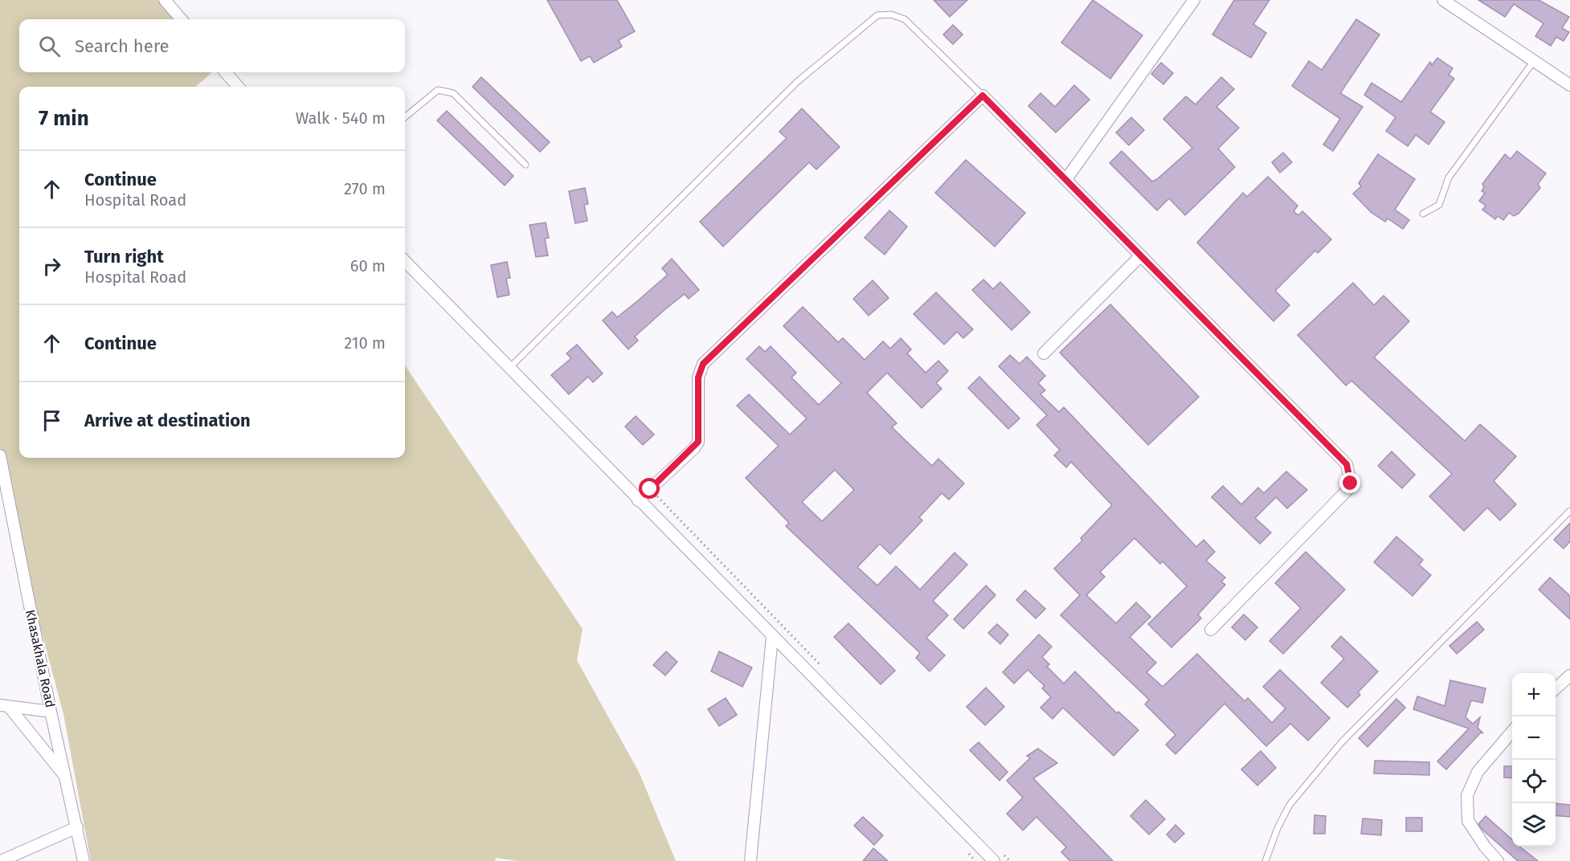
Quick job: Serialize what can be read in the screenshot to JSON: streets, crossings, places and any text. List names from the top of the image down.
{
  "streets": {
    "street": ["Khasakhala Road"]
  },
  "page": {
    "search": "Search here",
    "heading": ["7 min", "Walk · 540 m"],
    "list": [
      ["Continue", "Hospital Road", "270 m"],
      ["Turn right", "Hospital Road", "60 m"],
      ["Continue", "210 m"],
      "Arrive at destination"
    ],
    "map_buttons": ["+", "−"]
  }
}
